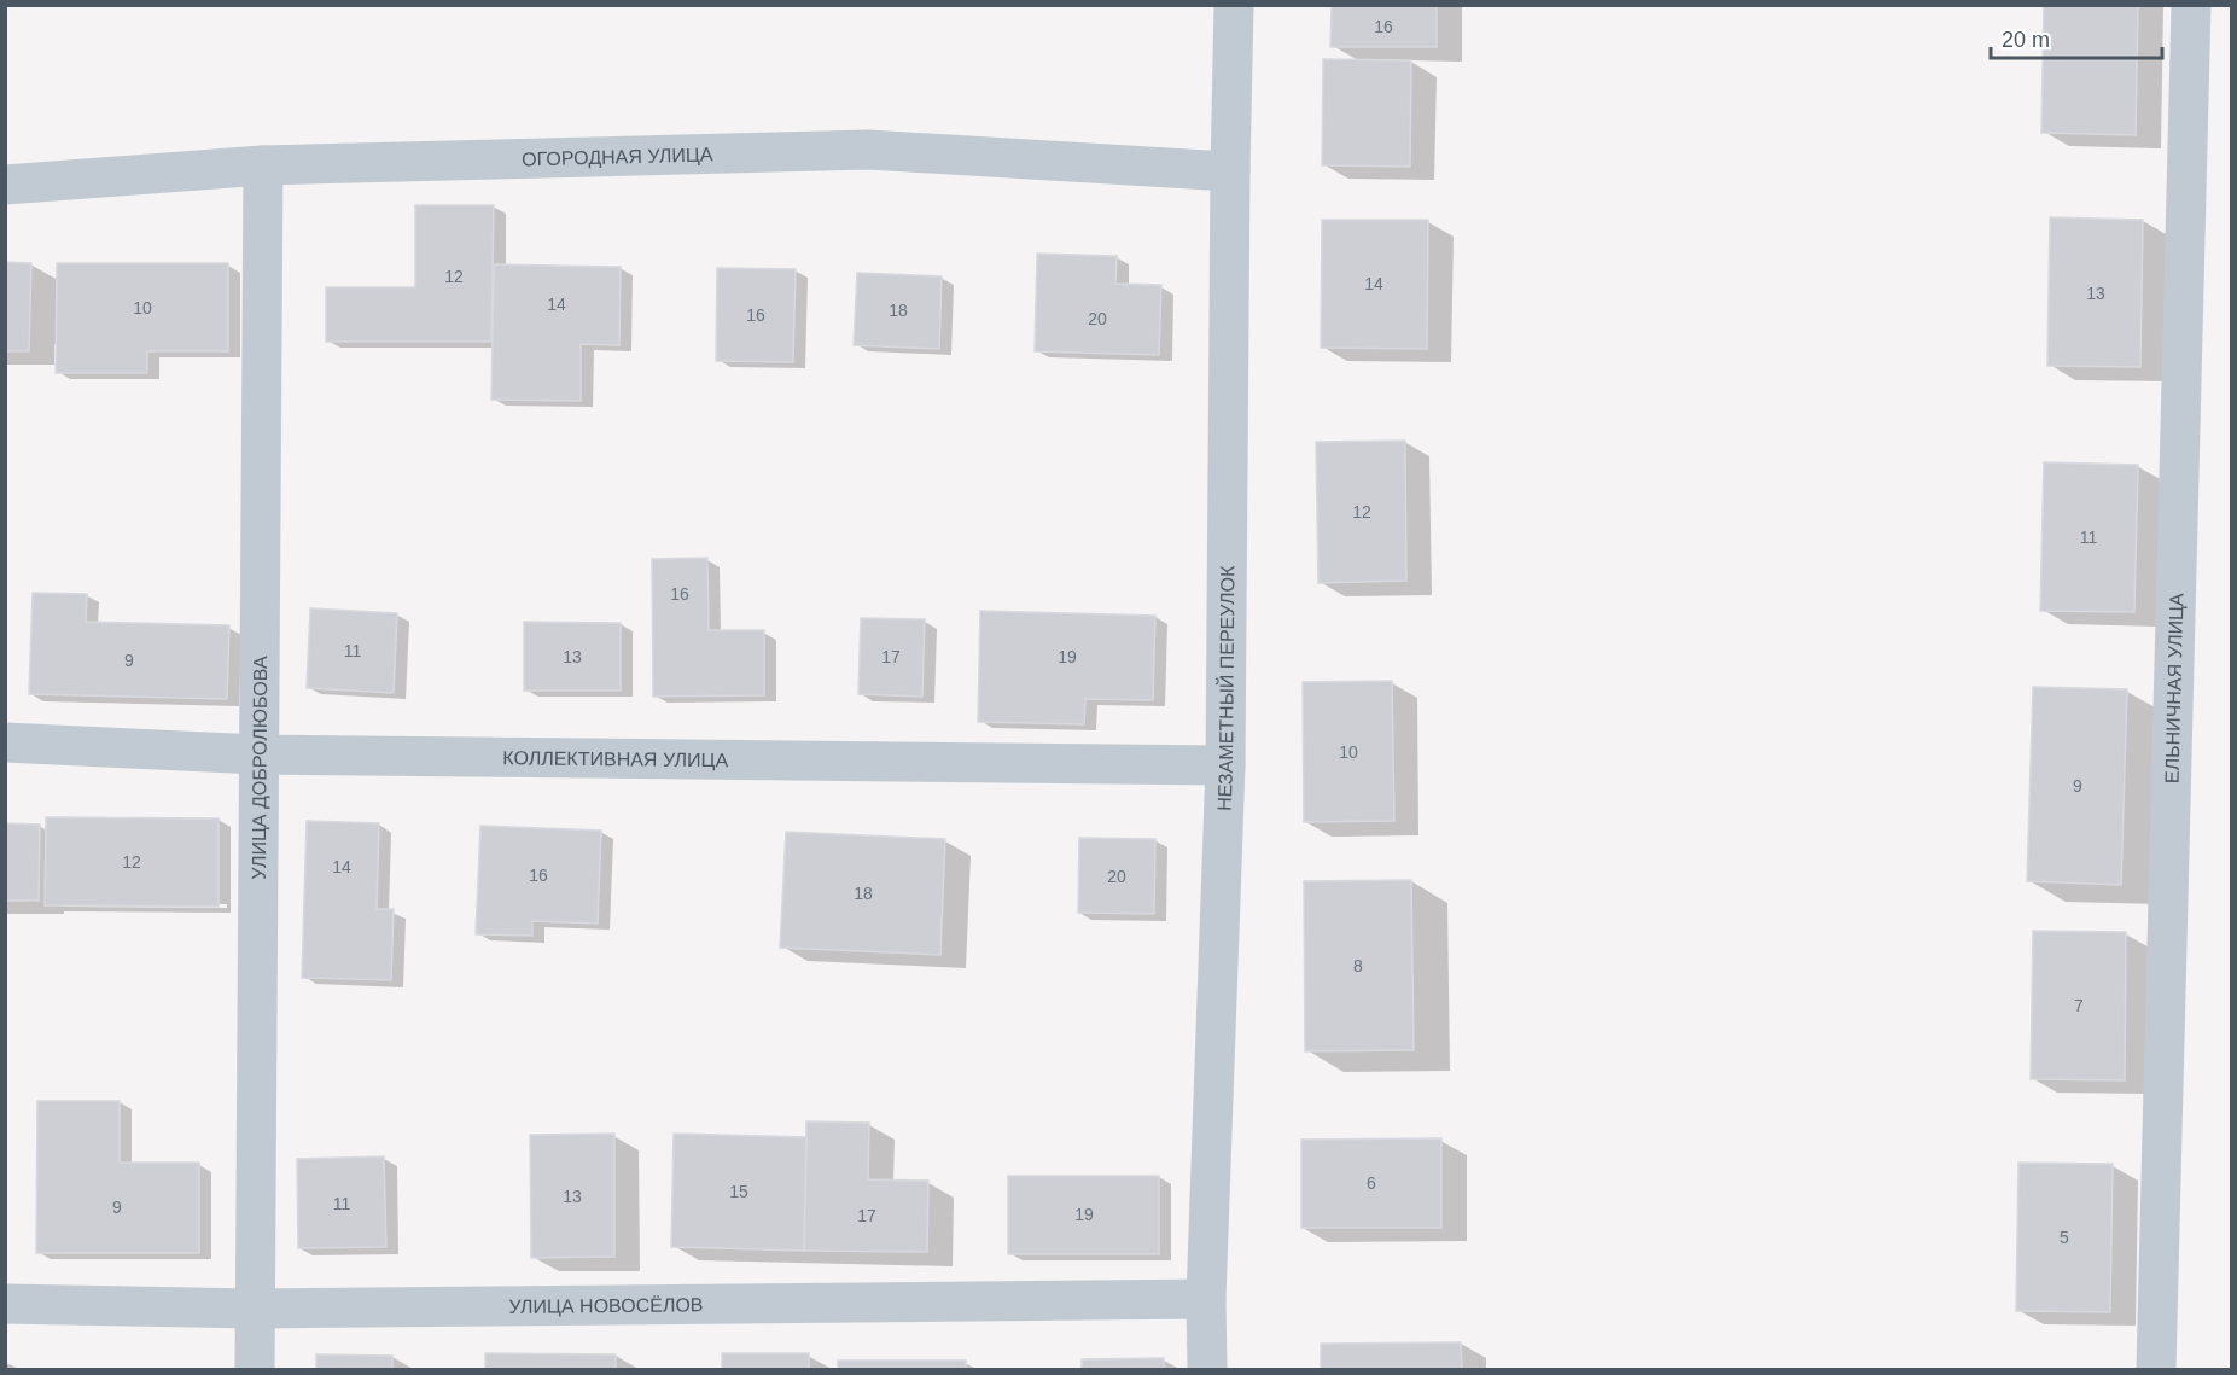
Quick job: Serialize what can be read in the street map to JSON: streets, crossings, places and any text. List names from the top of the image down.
{
  "streets": {
    "street": [
      "ОГОРОДНАЯ УЛИЦА",
      "НЕЗАМЕТНЫЙ ПЕРЕУЛОК",
      "ЕЛЬНИЧНАЯ УЛИЦА",
      "КОЛЛЕКТИВНАЯ УЛИЦА",
      "УЛИЦА ДОБРОЛЮБОВА",
      "УЛИЦА НОВОСЁЛОВ"
    ]
  },
  "crossings": [
    ["ОГОРОДНАЯ УЛИЦА", "НЕЗАМЕТНЫЙ ПЕРЕУЛОК"],
    ["ОГОРОДНАЯ УЛИЦА", "УЛИЦА ДОБРОЛЮБОВА"],
    ["НЕЗАМЕТНЫЙ ПЕРЕУЛОК", "КОЛЛЕКТИВНАЯ УЛИЦА"],
    ["НЕЗАМЕТНЫЙ ПЕРЕУЛОК", "УЛИЦА НОВОСЁЛОВ"],
    ["КОЛЛЕКТИВНАЯ УЛИЦА", "УЛИЦА ДОБРОЛЮБОВА"],
    ["УЛИЦА ДОБРОЛЮБОВА", "УЛИЦА НОВОСЁЛОВ"]
  ],
  "house_numbers": [
    "16",
    "12",
    "14",
    "13",
    "14",
    "10",
    "18",
    "16",
    "20",
    "12",
    "11",
    "16",
    "11",
    "13",
    "17",
    "19",
    "9",
    "10",
    "9",
    "12",
    "14",
    "16",
    "20",
    "18",
    "8",
    "7",
    "6",
    "15",
    "13",
    "11",
    "9",
    "19",
    "17",
    "5"
  ],
  "scale_bar": "20 m"
}
